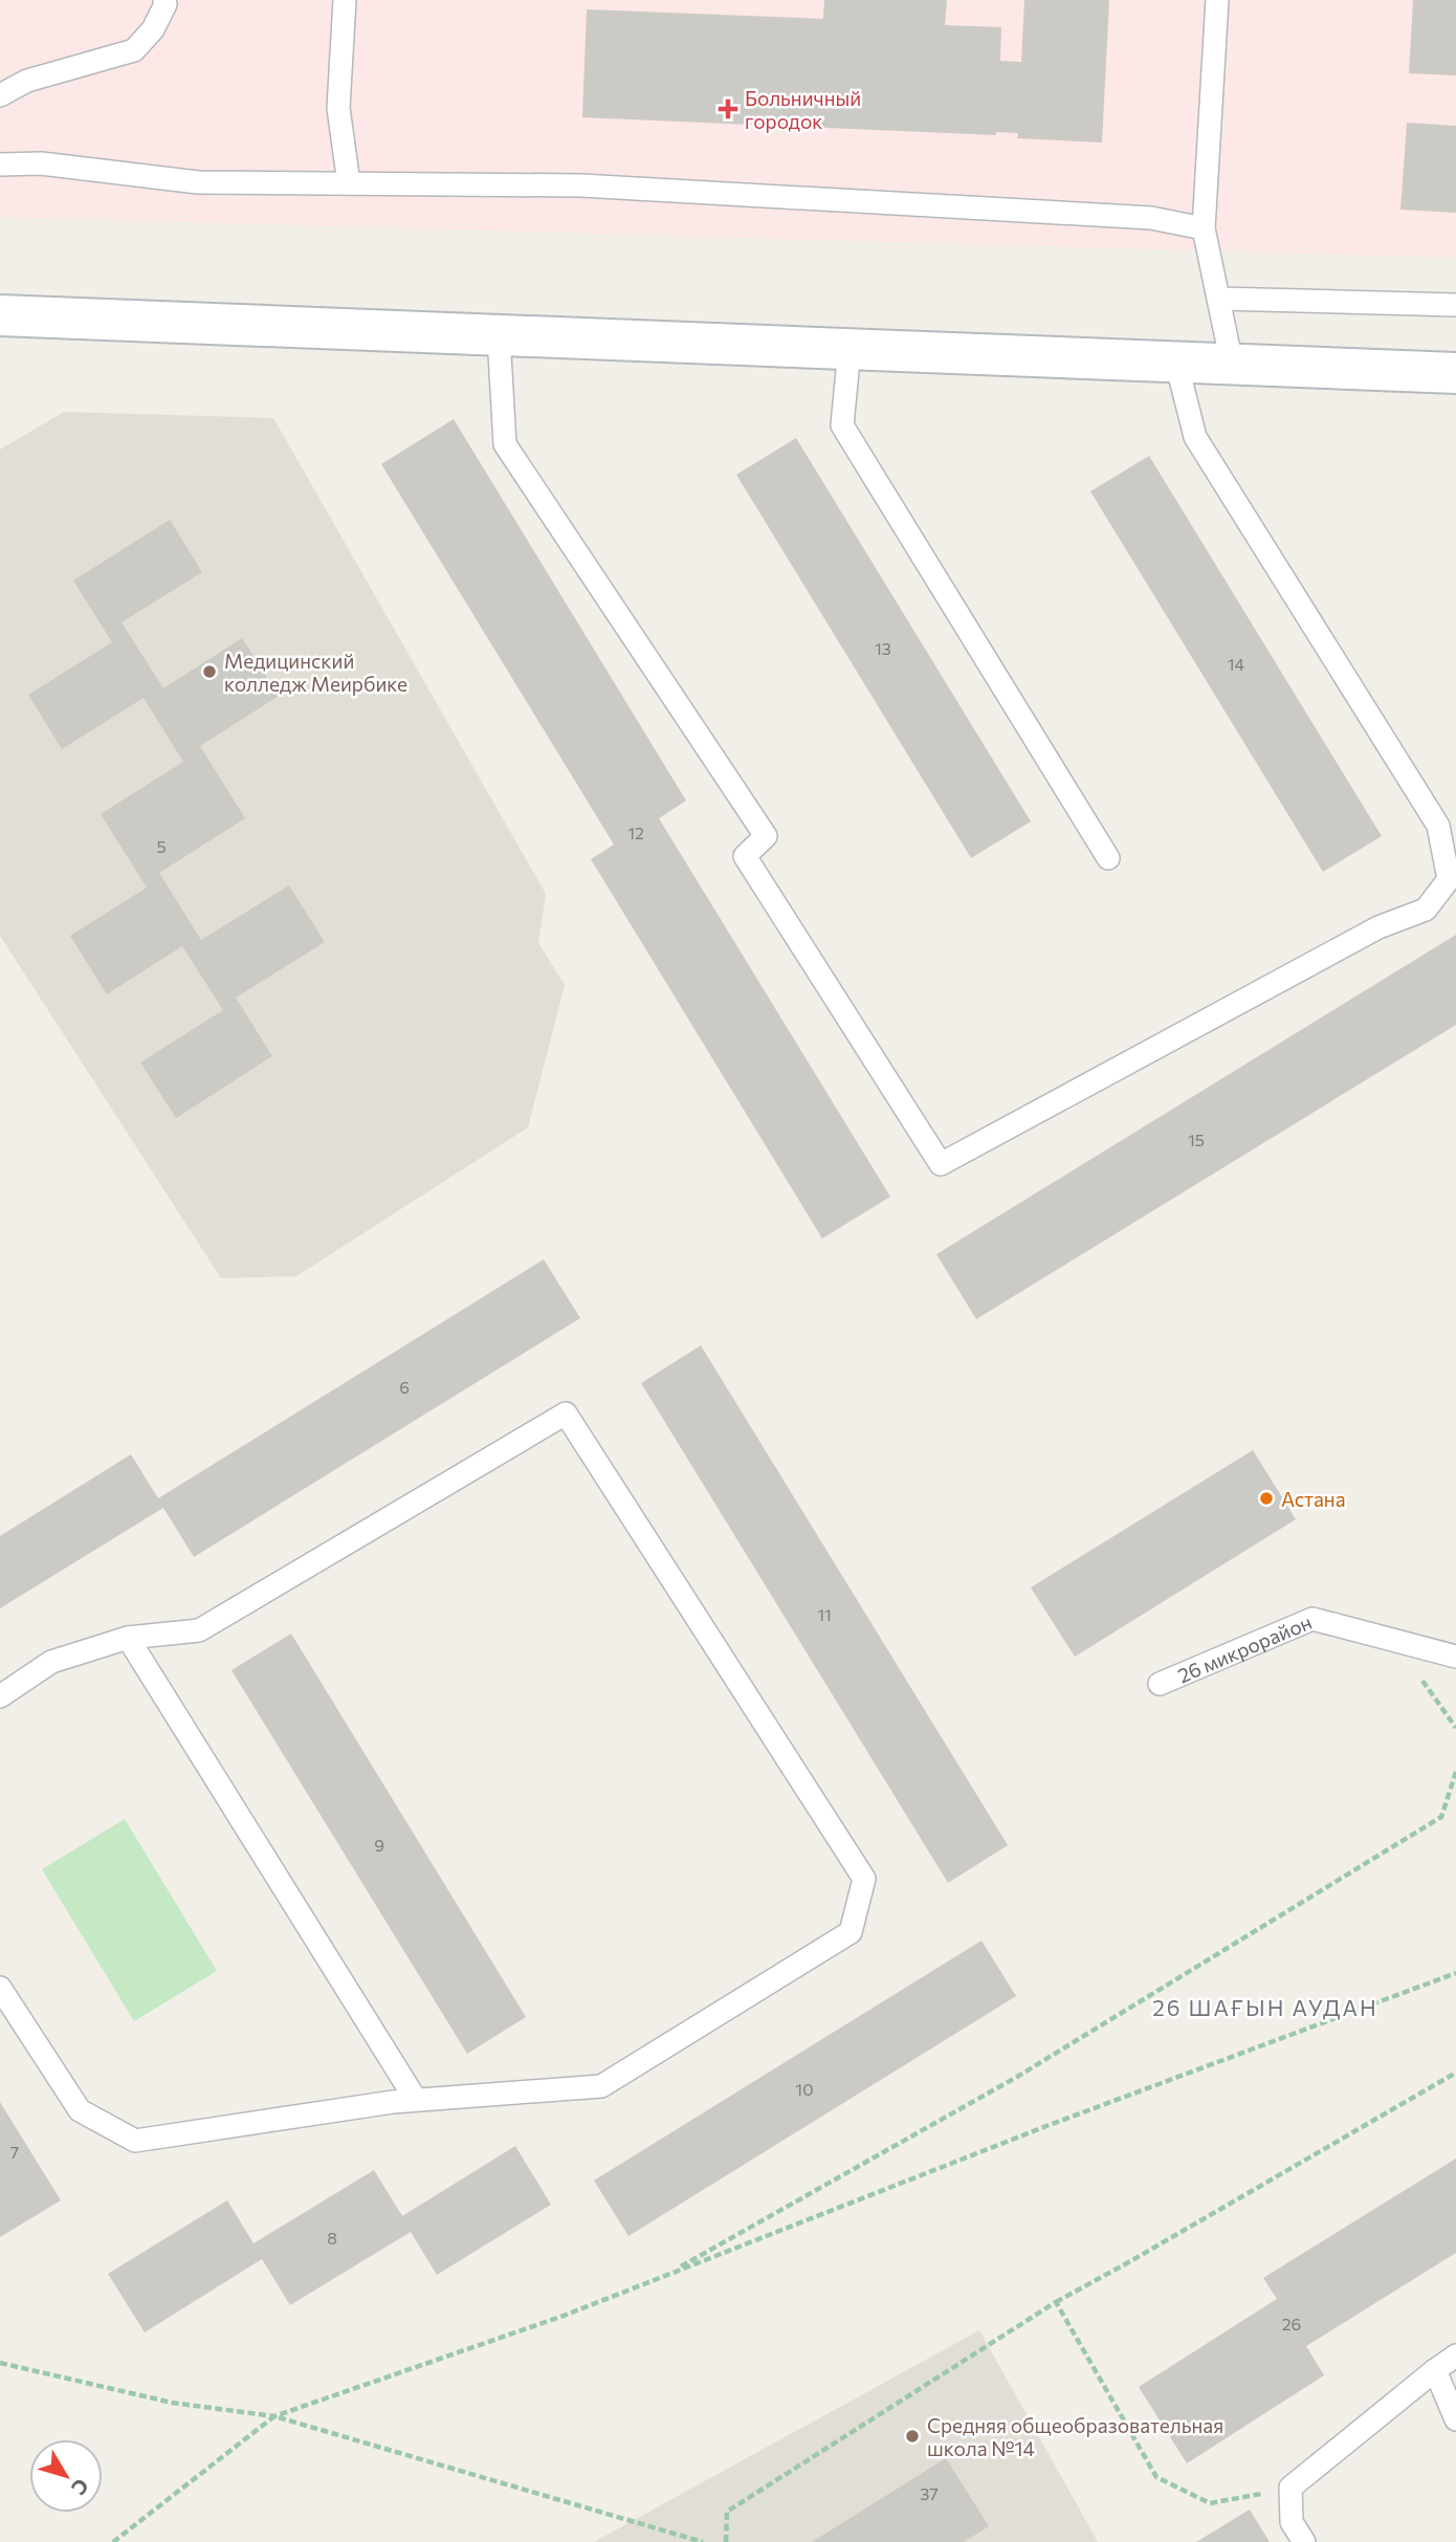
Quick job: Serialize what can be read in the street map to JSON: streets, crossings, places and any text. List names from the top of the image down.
{
  "streets": {
    "lane": ["26 микрорайон"]
  },
  "districts": ["26 ШАҒЫН АУДАН"],
  "places": {
    "health": ["Больничный городок"],
    "other": ["Медицинский колледж Меирбике", "Астана", "Cредняя общеобразовательная школа №14"]
  },
  "house_numbers": [
    "13",
    "14",
    "12",
    "5",
    "15",
    "6",
    "11",
    "9",
    "10",
    "7",
    "8",
    "26",
    "37"
  ],
  "north": "bottom right"
}
